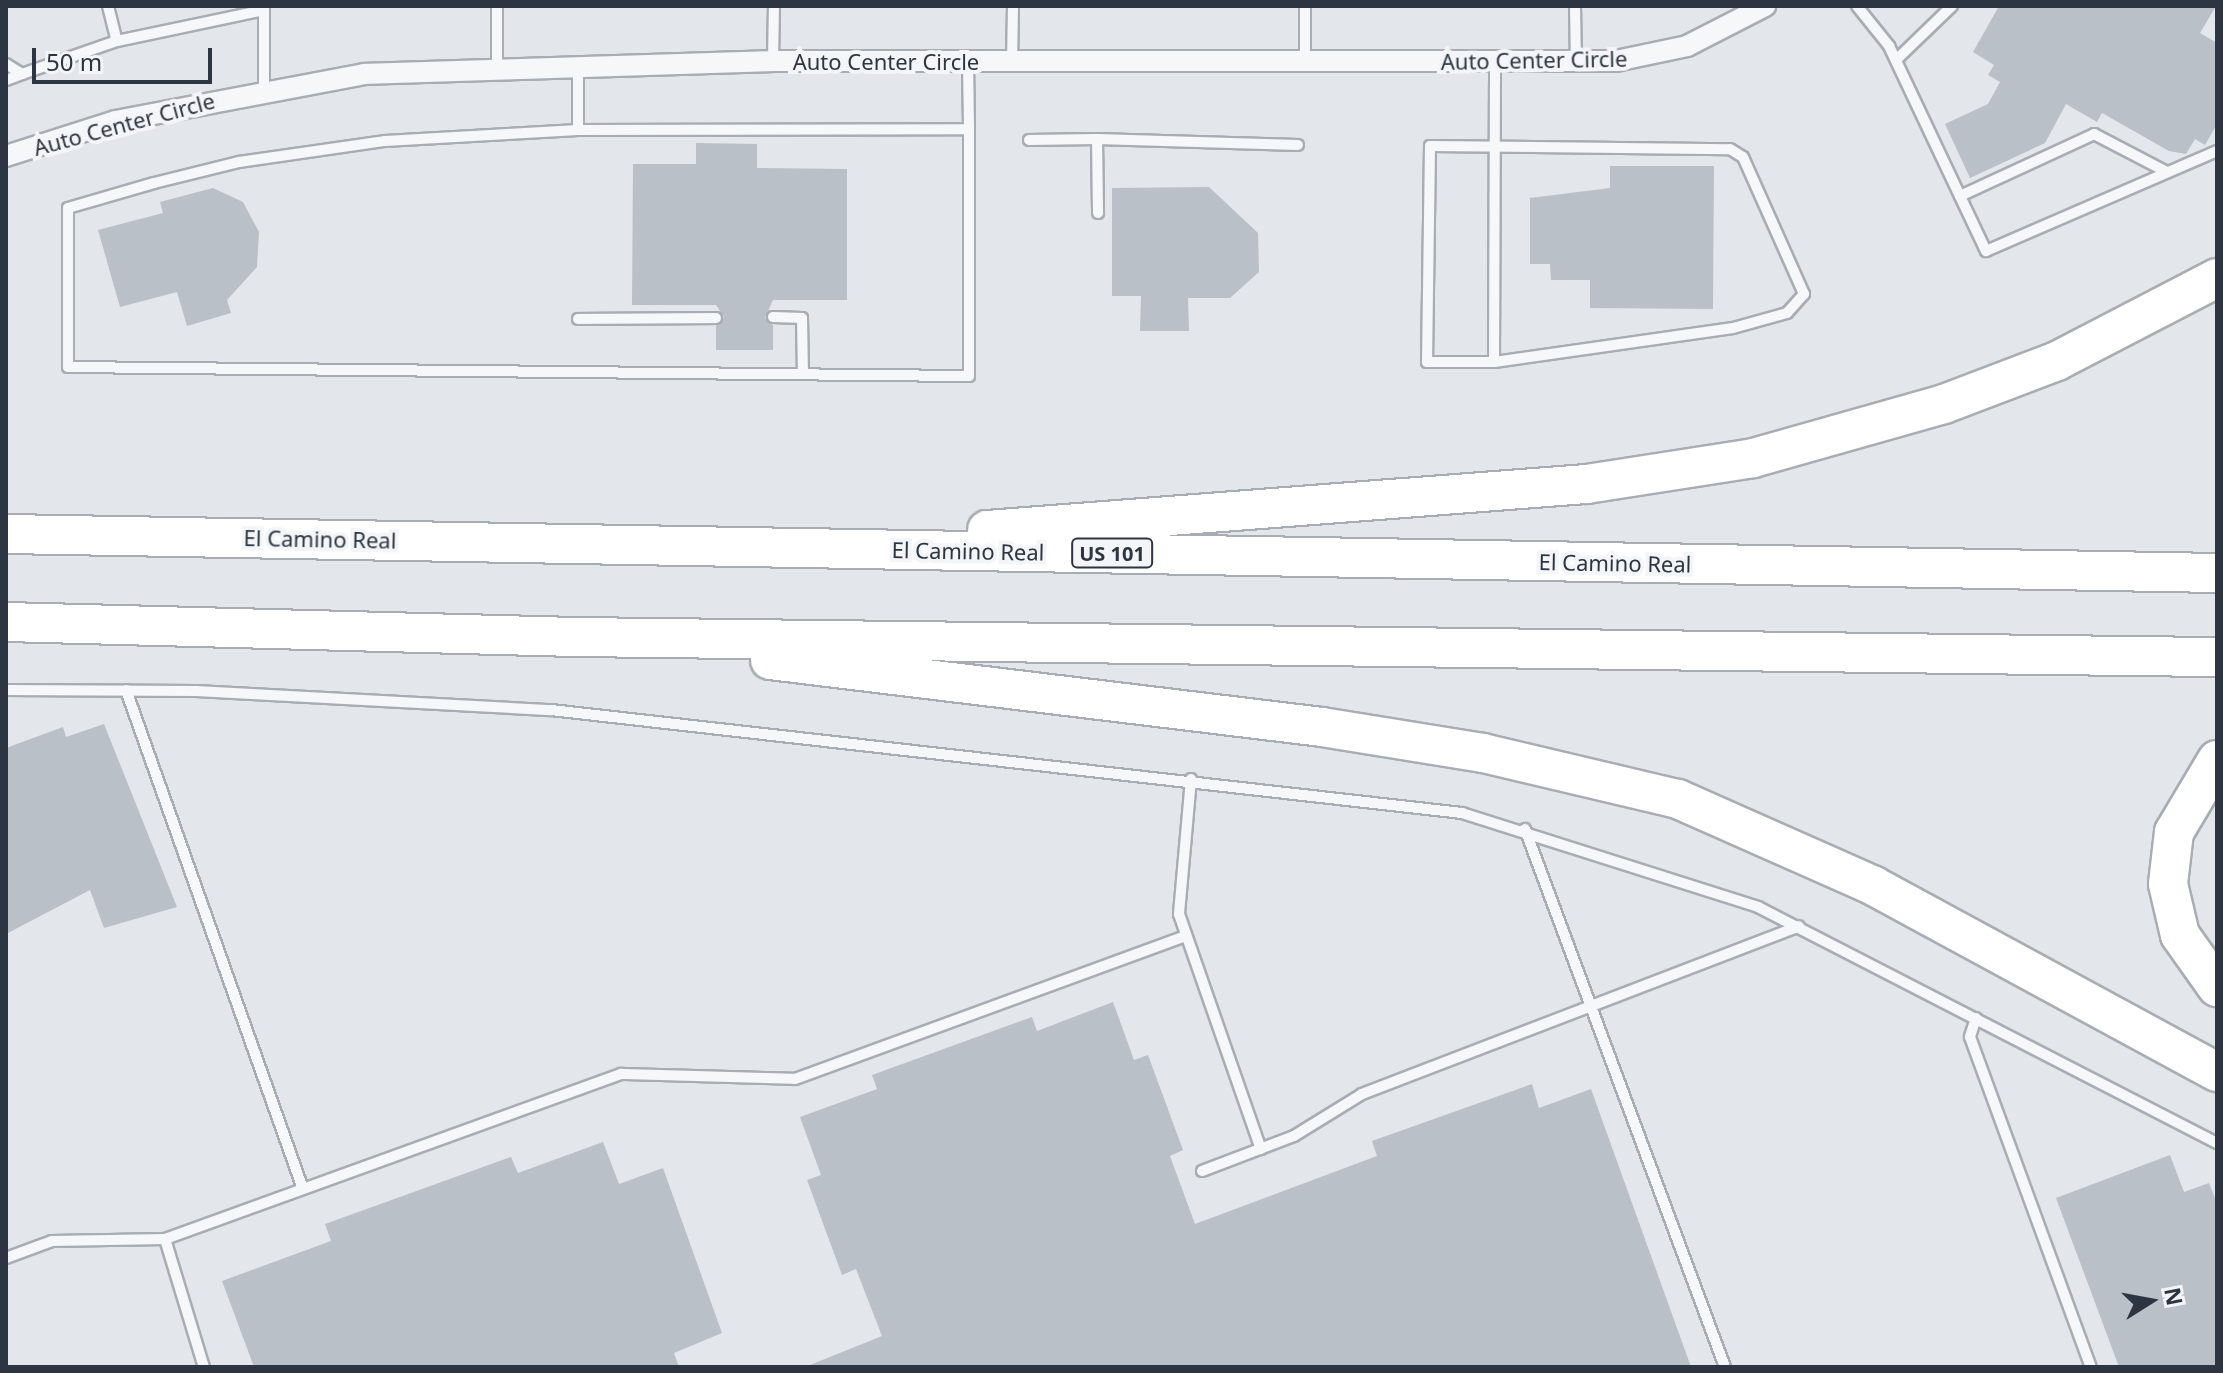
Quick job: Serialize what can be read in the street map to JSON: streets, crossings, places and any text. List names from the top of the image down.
{
  "streets": {
    "highway": ["El Camino Real", "US 101"],
    "street": ["Auto Center Circle"]
  },
  "scale_bar": "50 m",
  "north": "right"
}
